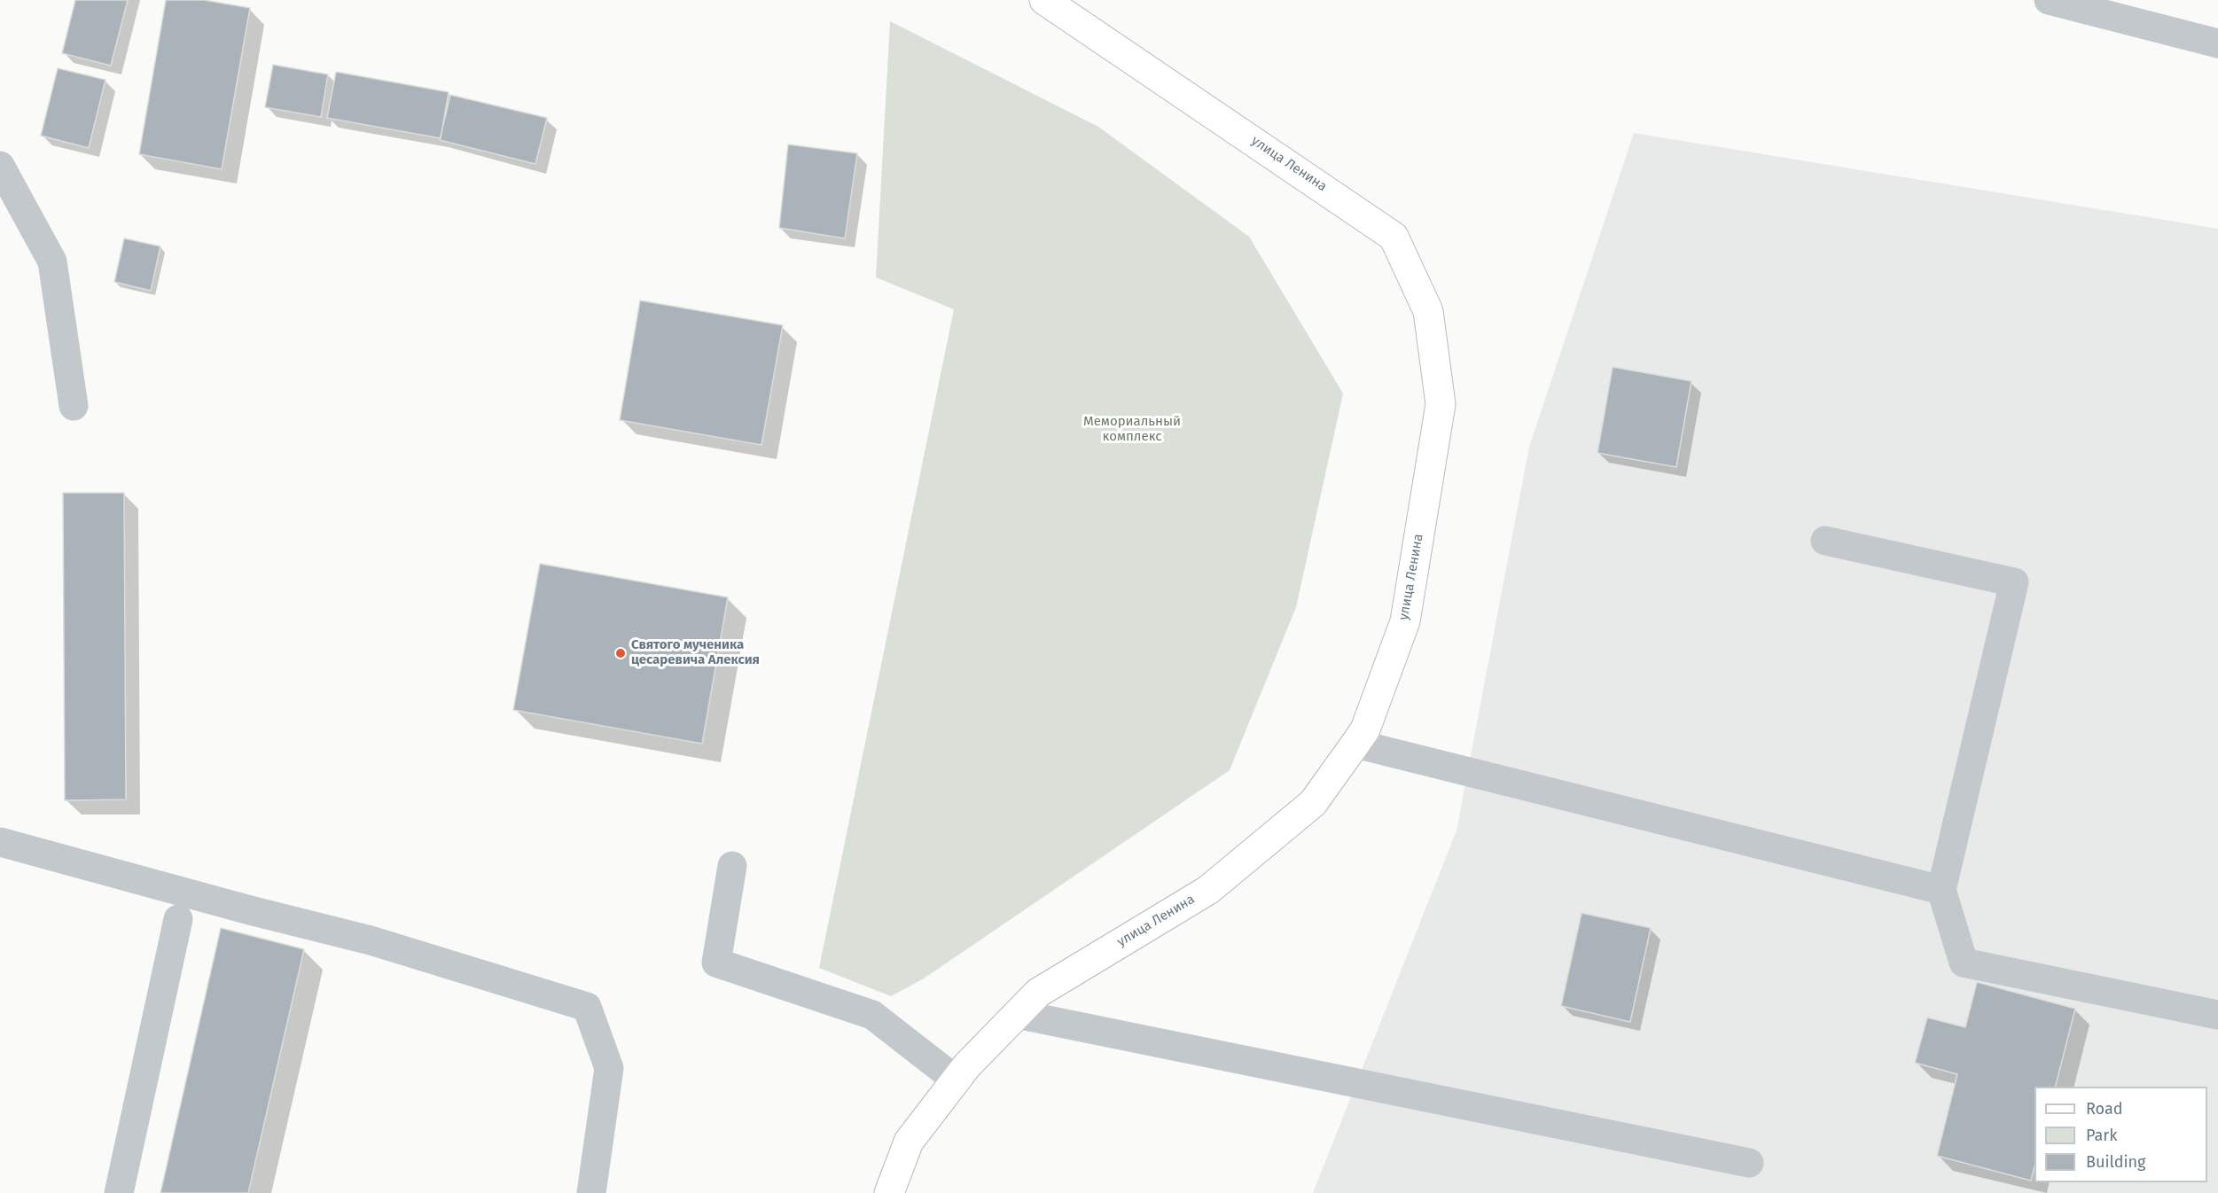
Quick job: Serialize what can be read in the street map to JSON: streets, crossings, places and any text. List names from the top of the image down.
{
  "streets": {
    "main road": ["улица Ленина"]
  },
  "parks": ["Мемориальный комплекс"],
  "places": ["Святого мученика цесаревича Алексия"],
  "legend": ["Road", "Park", "Building"]
}
